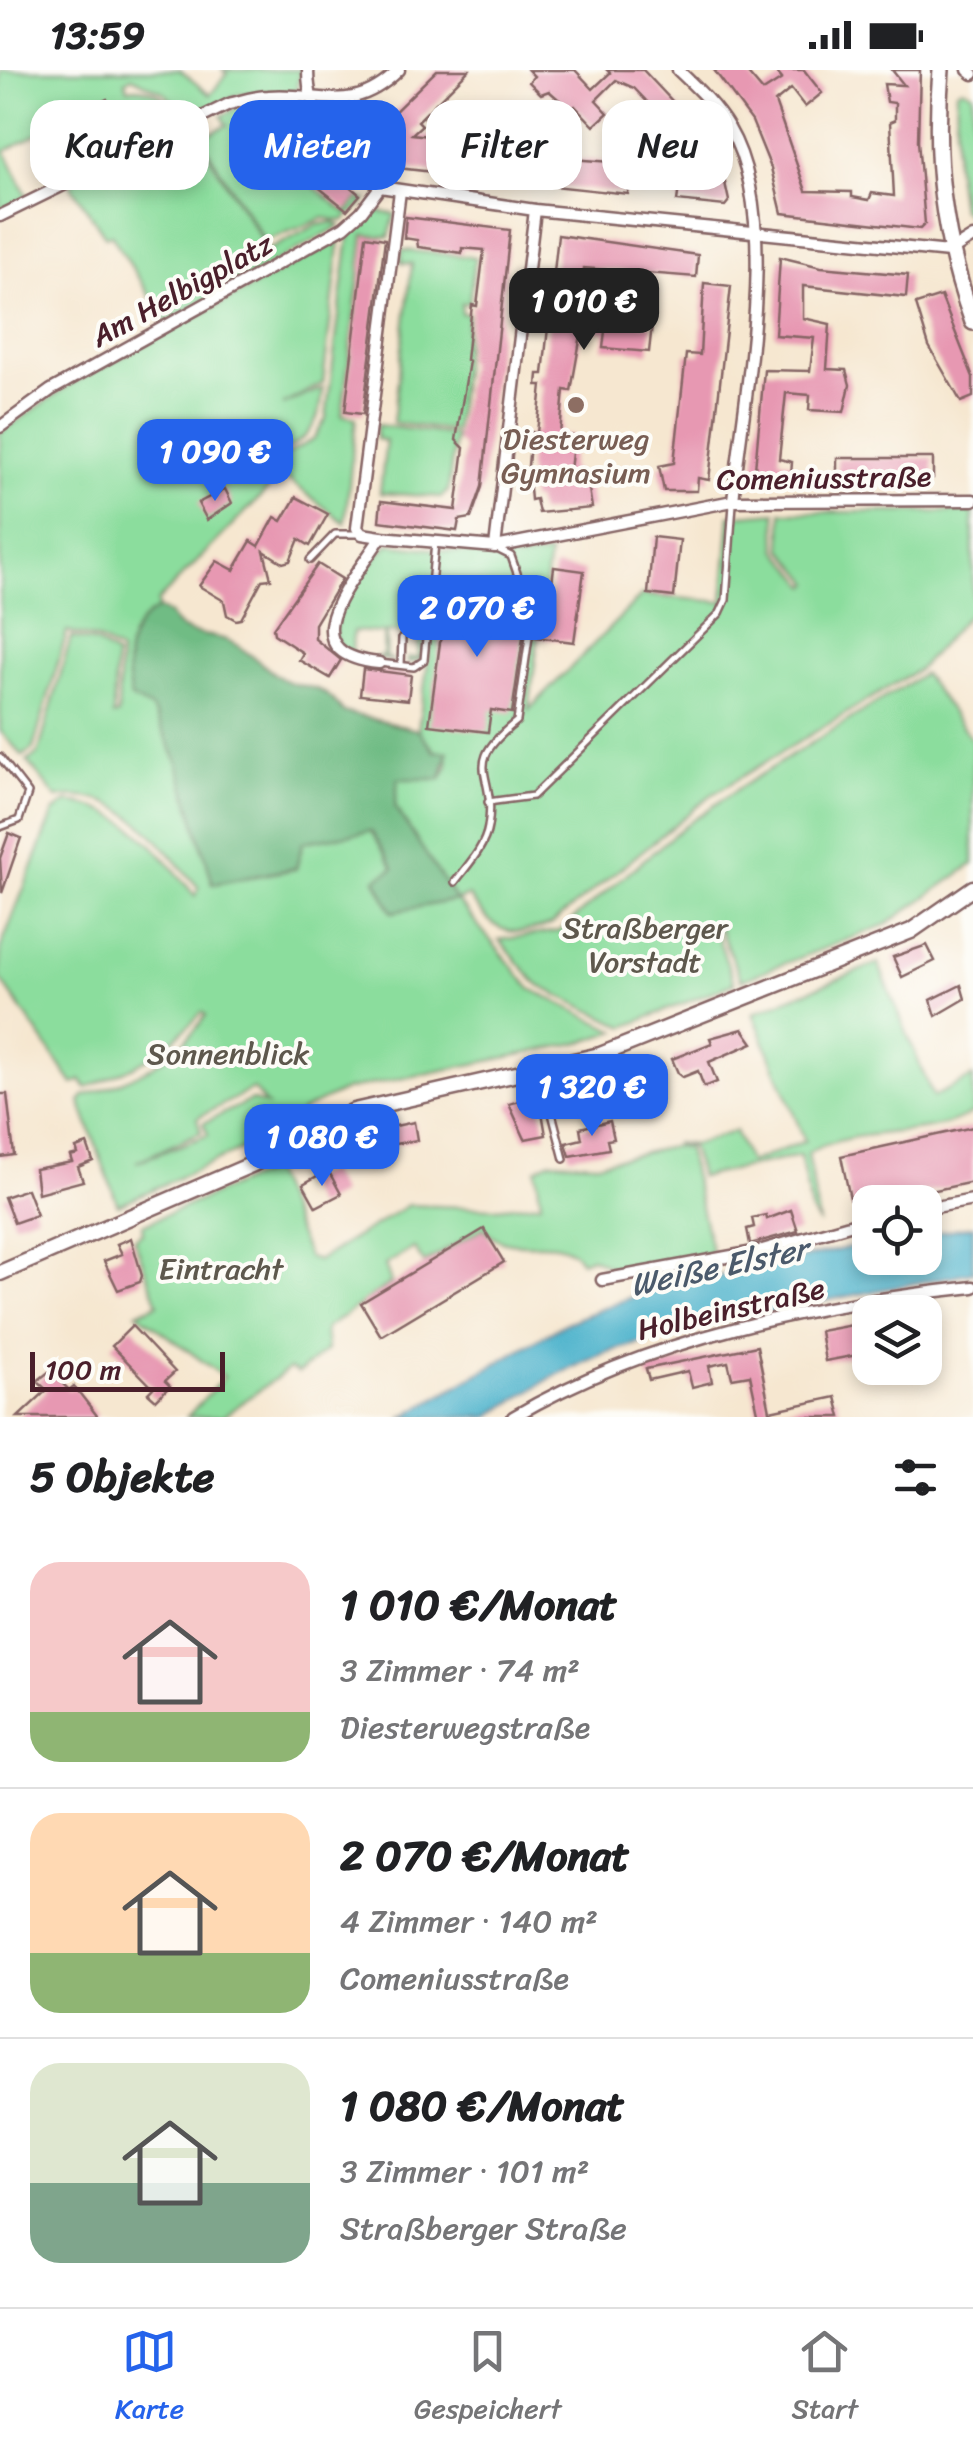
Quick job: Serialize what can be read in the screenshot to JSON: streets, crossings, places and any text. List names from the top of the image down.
{
  "streets": {
    "street": ["Am Helbigplatz", "Comeniusstraße", "Holbeinstraße"]
  },
  "water": ["Weiße Elster"],
  "parks": ["Straßberger Vorstadt", "Sonnenblick", "Eintracht"],
  "places": ["Diesterweg Gymnasium"],
  "scale_bar": "100 m",
  "page": {
    "status": "13:59",
    "chip": [
      "Kaufen",
      "Mieten",
      "Filter",
      "Neu"
    ],
    "price": [
      "1 010 €",
      "1 090 €",
      "2 070 €",
      "1 320 €",
      "1 080 €"
    ],
    "scale": "100 m",
    "heading": "5 Objekte",
    "list": [
      {
        "name": "1 010 €/Monat",
        "note": "3 Zimmer · 74 m² · Diesterwegstraße"
      },
      {
        "name": "2 070 €/Monat",
        "note": "4 Zimmer · 140 m² · Comeniusstraße"
      },
      {
        "name": "1 080 €/Monat",
        "note": "3 Zimmer · 101 m² · Straßberger Straße"
      }
    ],
    "tabs": ["Karte", "Gespeichert", "Start"]
  }
}
